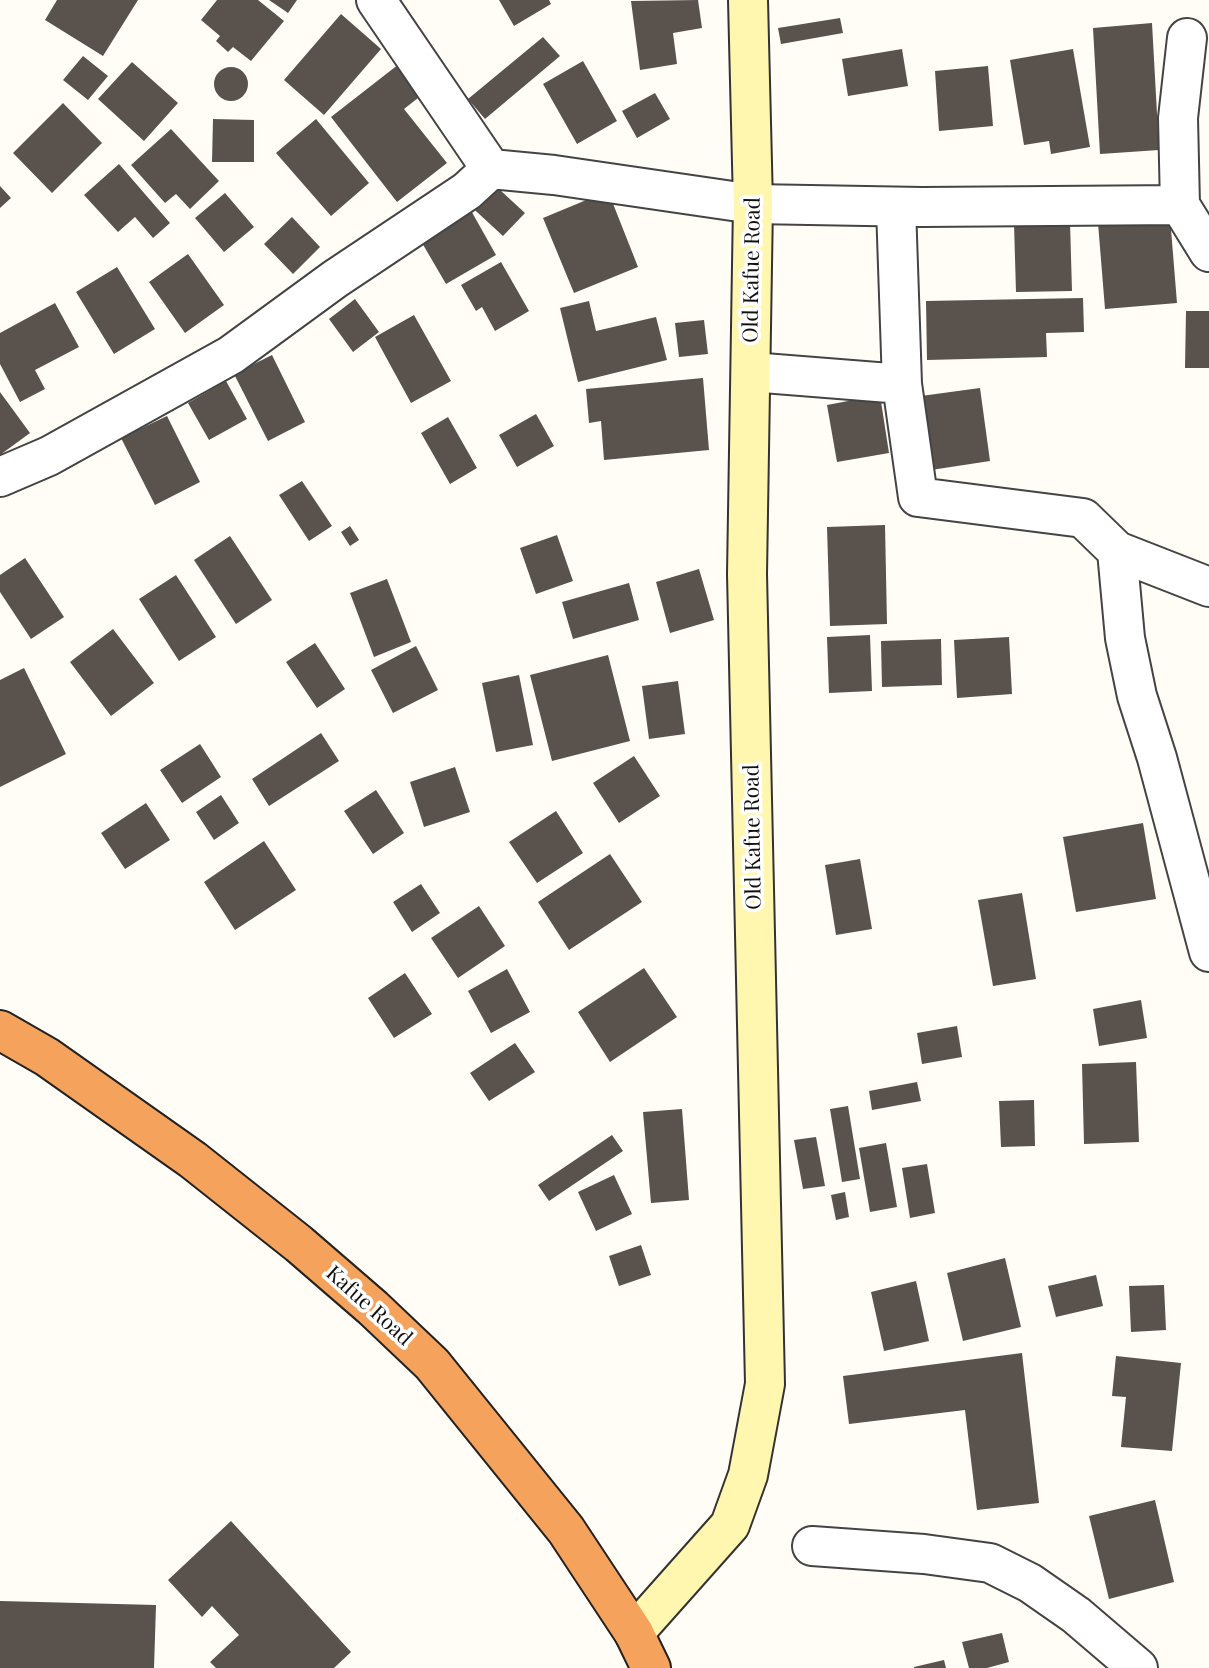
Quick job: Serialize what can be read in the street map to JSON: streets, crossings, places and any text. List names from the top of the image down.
{
  "streets": {
    "highway": ["Kafue Road"],
    "street": ["Old Kafue Road"]
  },
  "crossings": [
    ["Old Kafue Road", "Kafue Road"]
  ]
}
